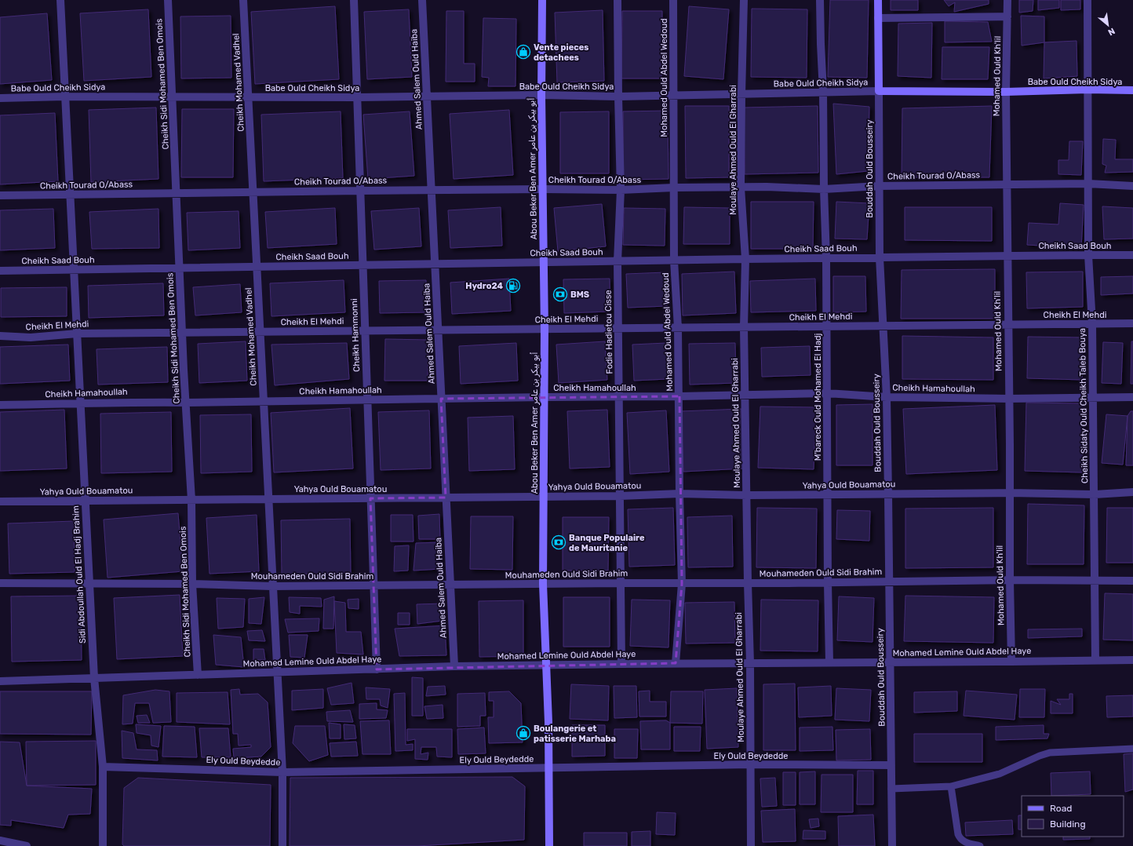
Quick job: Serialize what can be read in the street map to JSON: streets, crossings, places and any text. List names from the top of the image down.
{
  "streets": {
    "street": [
      "Mohamed Ould Kh'lil",
      "Mohamed Ould Abdel Wedoud",
      "Ahmed Salem Ould Haiba",
      "Babe Ould Cheikh Sidya",
      "Cheikh Mohamed Vadhel",
      "Cheikh Sidi Mohamed Ben Omois",
      "Moulaye Ahmed Ould El Gharrabi",
      "Abou Beker Ben Amer أبو بيكر بن عامر",
      "Bouddah Ould Bousseiry",
      "Cheikh Tourad O/Abass",
      "Cheikh Saad Bouh",
      "Cheikh El Mehdi",
      "Fodie Hadietou Cisse",
      "Cheikh Hammonni",
      "Cheikh Hamahoullah",
      "M'bareck Ould Mohamed El Hadj",
      "Cheikh Sidaty Ould Cheikh Taleb Bouya",
      "Yahya Ould Bouamatou",
      "Mouhameden Ould Sidi Brahim",
      "Sidi Abdoullah Ould El Hadj Brahim",
      "Mohamed Lemine Ould Abdel Haye",
      "Ely Ould Beydedde"
    ]
  },
  "crossings": [
    ["Mohamed Ould Kh'lil", "Babe Ould Cheikh Sidya"],
    ["Mohamed Ould Kh'lil", "Cheikh Tourad O/Abass"],
    ["Mohamed Ould Kh'lil", "Cheikh Saad Bouh"],
    ["Mohamed Ould Kh'lil", "Cheikh El Mehdi"],
    ["Mohamed Ould Kh'lil", "Cheikh Hamahoullah"],
    ["Mohamed Ould Kh'lil", "Yahya Ould Bouamatou"],
    ["Mohamed Ould Kh'lil", "Mouhameden Ould Sidi Brahim"],
    ["Mohamed Ould Kh'lil", "Mohamed Lemine Ould Abdel Haye"],
    ["Mohamed Ould Abdel Wedoud", "Babe Ould Cheikh Sidya"],
    ["Mohamed Ould Abdel Wedoud", "Cheikh Tourad O/Abass"],
    ["Mohamed Ould Abdel Wedoud", "Cheikh Saad Bouh"],
    ["Mohamed Ould Abdel Wedoud", "Cheikh El Mehdi"],
    ["Mohamed Ould Abdel Wedoud", "Cheikh Hamahoullah"],
    ["Mohamed Ould Abdel Wedoud", "Yahya Ould Bouamatou"],
    ["Mohamed Ould Abdel Wedoud", "Mouhameden Ould Sidi Brahim"],
    ["Mohamed Ould Abdel Wedoud", "Mohamed Lemine Ould Abdel Haye"],
    ["Ahmed Salem Ould Haiba", "Babe Ould Cheikh Sidya"],
    ["Ahmed Salem Ould Haiba", "Cheikh Tourad O/Abass"],
    ["Ahmed Salem Ould Haiba", "Cheikh Saad Bouh"],
    ["Ahmed Salem Ould Haiba", "Cheikh El Mehdi"],
    ["Ahmed Salem Ould Haiba", "Cheikh Hamahoullah"],
    ["Ahmed Salem Ould Haiba", "Yahya Ould Bouamatou"],
    ["Ahmed Salem Ould Haiba", "Mouhameden Ould Sidi Brahim"],
    ["Ahmed Salem Ould Haiba", "Mohamed Lemine Ould Abdel Haye"],
    ["Babe Ould Cheikh Sidya", "Cheikh Mohamed Vadhel"],
    ["Babe Ould Cheikh Sidya", "Cheikh Sidi Mohamed Ben Omois"],
    ["Babe Ould Cheikh Sidya", "Moulaye Ahmed Ould El Gharrabi"],
    ["Babe Ould Cheikh Sidya", "Abou Beker Ben Amer أبو بيكر بن عامر"],
    ["Babe Ould Cheikh Sidya", "Bouddah Ould Bousseiry"],
    ["Babe Ould Cheikh Sidya", "Fodie Hadietou Cisse"],
    ["Babe Ould Cheikh Sidya", "Cheikh Hammonni"],
    ["Babe Ould Cheikh Sidya", "M'bareck Ould Mohamed El Hadj"],
    ["Babe Ould Cheikh Sidya", "Cheikh Sidaty Ould Cheikh Taleb Bouya"],
    ["Babe Ould Cheikh Sidya", "Sidi Abdoullah Ould El Hadj Brahim"],
    ["Cheikh Mohamed Vadhel", "Cheikh Tourad O/Abass"],
    ["Cheikh Mohamed Vadhel", "Cheikh Saad Bouh"],
    ["Cheikh Mohamed Vadhel", "Cheikh El Mehdi"],
    ["Cheikh Mohamed Vadhel", "Cheikh Hamahoullah"],
    ["Cheikh Mohamed Vadhel", "Yahya Ould Bouamatou"],
    ["Cheikh Mohamed Vadhel", "Mouhameden Ould Sidi Brahim"],
    ["Cheikh Mohamed Vadhel", "Mohamed Lemine Ould Abdel Haye"],
    ["Cheikh Mohamed Vadhel", "Ely Ould Beydedde"],
    ["Cheikh Sidi Mohamed Ben Omois", "Cheikh Tourad O/Abass"],
    ["Cheikh Sidi Mohamed Ben Omois", "Cheikh Saad Bouh"],
    ["Cheikh Sidi Mohamed Ben Omois", "Cheikh El Mehdi"],
    ["Cheikh Sidi Mohamed Ben Omois", "Cheikh Hamahoullah"],
    ["Cheikh Sidi Mohamed Ben Omois", "Yahya Ould Bouamatou"],
    ["Cheikh Sidi Mohamed Ben Omois", "Mouhameden Ould Sidi Brahim"],
    ["Cheikh Sidi Mohamed Ben Omois", "Mohamed Lemine Ould Abdel Haye"],
    ["Moulaye Ahmed Ould El Gharrabi", "Cheikh Tourad O/Abass"],
    ["Moulaye Ahmed Ould El Gharrabi", "Cheikh Saad Bouh"],
    ["Moulaye Ahmed Ould El Gharrabi", "Cheikh El Mehdi"],
    ["Moulaye Ahmed Ould El Gharrabi", "Cheikh Hamahoullah"],
    ["Moulaye Ahmed Ould El Gharrabi", "Yahya Ould Bouamatou"],
    ["Moulaye Ahmed Ould El Gharrabi", "Mouhameden Ould Sidi Brahim"],
    ["Moulaye Ahmed Ould El Gharrabi", "Mohamed Lemine Ould Abdel Haye"],
    ["Moulaye Ahmed Ould El Gharrabi", "Ely Ould Beydedde"],
    ["Abou Beker Ben Amer أبو بيكر بن عامر", "Cheikh Tourad O/Abass"],
    ["Abou Beker Ben Amer أبو بيكر بن عامر", "Cheikh Saad Bouh"],
    ["Abou Beker Ben Amer أبو بيكر بن عامر", "Cheikh El Mehdi"],
    ["Abou Beker Ben Amer أبو بيكر بن عامر", "Cheikh Hamahoullah"],
    ["Abou Beker Ben Amer أبو بيكر بن عامر", "Yahya Ould Bouamatou"],
    ["Abou Beker Ben Amer أبو بيكر بن عامر", "Mouhameden Ould Sidi Brahim"],
    ["Abou Beker Ben Amer أبو بيكر بن عامر", "Mohamed Lemine Ould Abdel Haye"],
    ["Abou Beker Ben Amer أبو بيكر بن عامر", "Ely Ould Beydedde"],
    ["Bouddah Ould Bousseiry", "Cheikh Tourad O/Abass"],
    ["Bouddah Ould Bousseiry", "Cheikh Saad Bouh"],
    ["Bouddah Ould Bousseiry", "Cheikh El Mehdi"],
    ["Bouddah Ould Bousseiry", "Cheikh Hamahoullah"],
    ["Bouddah Ould Bousseiry", "Yahya Ould Bouamatou"],
    ["Bouddah Ould Bousseiry", "Mouhameden Ould Sidi Brahim"],
    ["Bouddah Ould Bousseiry", "Mohamed Lemine Ould Abdel Haye"],
    ["Bouddah Ould Bousseiry", "Ely Ould Beydedde"],
    ["Cheikh Tourad O/Abass", "Fodie Hadietou Cisse"],
    ["Cheikh Tourad O/Abass", "Cheikh Hammonni"],
    ["Cheikh Tourad O/Abass", "M'bareck Ould Mohamed El Hadj"],
    ["Cheikh Tourad O/Abass", "Cheikh Sidaty Ould Cheikh Taleb Bouya"],
    ["Cheikh Tourad O/Abass", "Sidi Abdoullah Ould El Hadj Brahim"],
    ["Cheikh Saad Bouh", "Fodie Hadietou Cisse"],
    ["Cheikh Saad Bouh", "Cheikh Hammonni"],
    ["Cheikh Saad Bouh", "M'bareck Ould Mohamed El Hadj"],
    ["Cheikh Saad Bouh", "Cheikh Sidaty Ould Cheikh Taleb Bouya"],
    ["Cheikh Saad Bouh", "Sidi Abdoullah Ould El Hadj Brahim"],
    ["Cheikh El Mehdi", "Fodie Hadietou Cisse"],
    ["Cheikh El Mehdi", "Cheikh Hammonni"],
    ["Cheikh El Mehdi", "M'bareck Ould Mohamed El Hadj"],
    ["Cheikh El Mehdi", "Cheikh Sidaty Ould Cheikh Taleb Bouya"],
    ["Cheikh El Mehdi", "Sidi Abdoullah Ould El Hadj Brahim"],
    ["Fodie Hadietou Cisse", "Cheikh Hamahoullah"],
    ["Fodie Hadietou Cisse", "Yahya Ould Bouamatou"],
    ["Fodie Hadietou Cisse", "Mouhameden Ould Sidi Brahim"],
    ["Fodie Hadietou Cisse", "Mohamed Lemine Ould Abdel Haye"],
    ["Cheikh Hammonni", "Cheikh Hamahoullah"],
    ["Cheikh Hammonni", "Yahya Ould Bouamatou"],
    ["Cheikh Hammonni", "Mouhameden Ould Sidi Brahim"],
    ["Cheikh Hammonni", "Mohamed Lemine Ould Abdel Haye"],
    ["Cheikh Hamahoullah", "M'bareck Ould Mohamed El Hadj"],
    ["Cheikh Hamahoullah", "Cheikh Sidaty Ould Cheikh Taleb Bouya"],
    ["Cheikh Hamahoullah", "Sidi Abdoullah Ould El Hadj Brahim"],
    ["M'bareck Ould Mohamed El Hadj", "Yahya Ould Bouamatou"],
    ["M'bareck Ould Mohamed El Hadj", "Mouhameden Ould Sidi Brahim"],
    ["M'bareck Ould Mohamed El Hadj", "Mohamed Lemine Ould Abdel Haye"],
    ["Cheikh Sidaty Ould Cheikh Taleb Bouya", "Yahya Ould Bouamatou"],
    ["Cheikh Sidaty Ould Cheikh Taleb Bouya", "Mouhameden Ould Sidi Brahim"],
    ["Cheikh Sidaty Ould Cheikh Taleb Bouya", "Mohamed Lemine Ould Abdel Haye"],
    ["Yahya Ould Bouamatou", "Sidi Abdoullah Ould El Hadj Brahim"],
    ["Mouhameden Ould Sidi Brahim", "Sidi Abdoullah Ould El Hadj Brahim"],
    ["Sidi Abdoullah Ould El Hadj Brahim", "Mohamed Lemine Ould Abdel Haye"],
    ["Sidi Abdoullah Ould El Hadj Brahim", "Ely Ould Beydedde"]
  ],
  "places": {
    "shop": ["Vente pieces detachees", "Boulangerie et patisserie Marhaba"],
    "fuel station": ["Hydro24"],
    "bank": ["BMS", "Banque Populaire de Mauritanie"]
  },
  "legend": ["Road", "Building"],
  "north": "bottom right"
}
